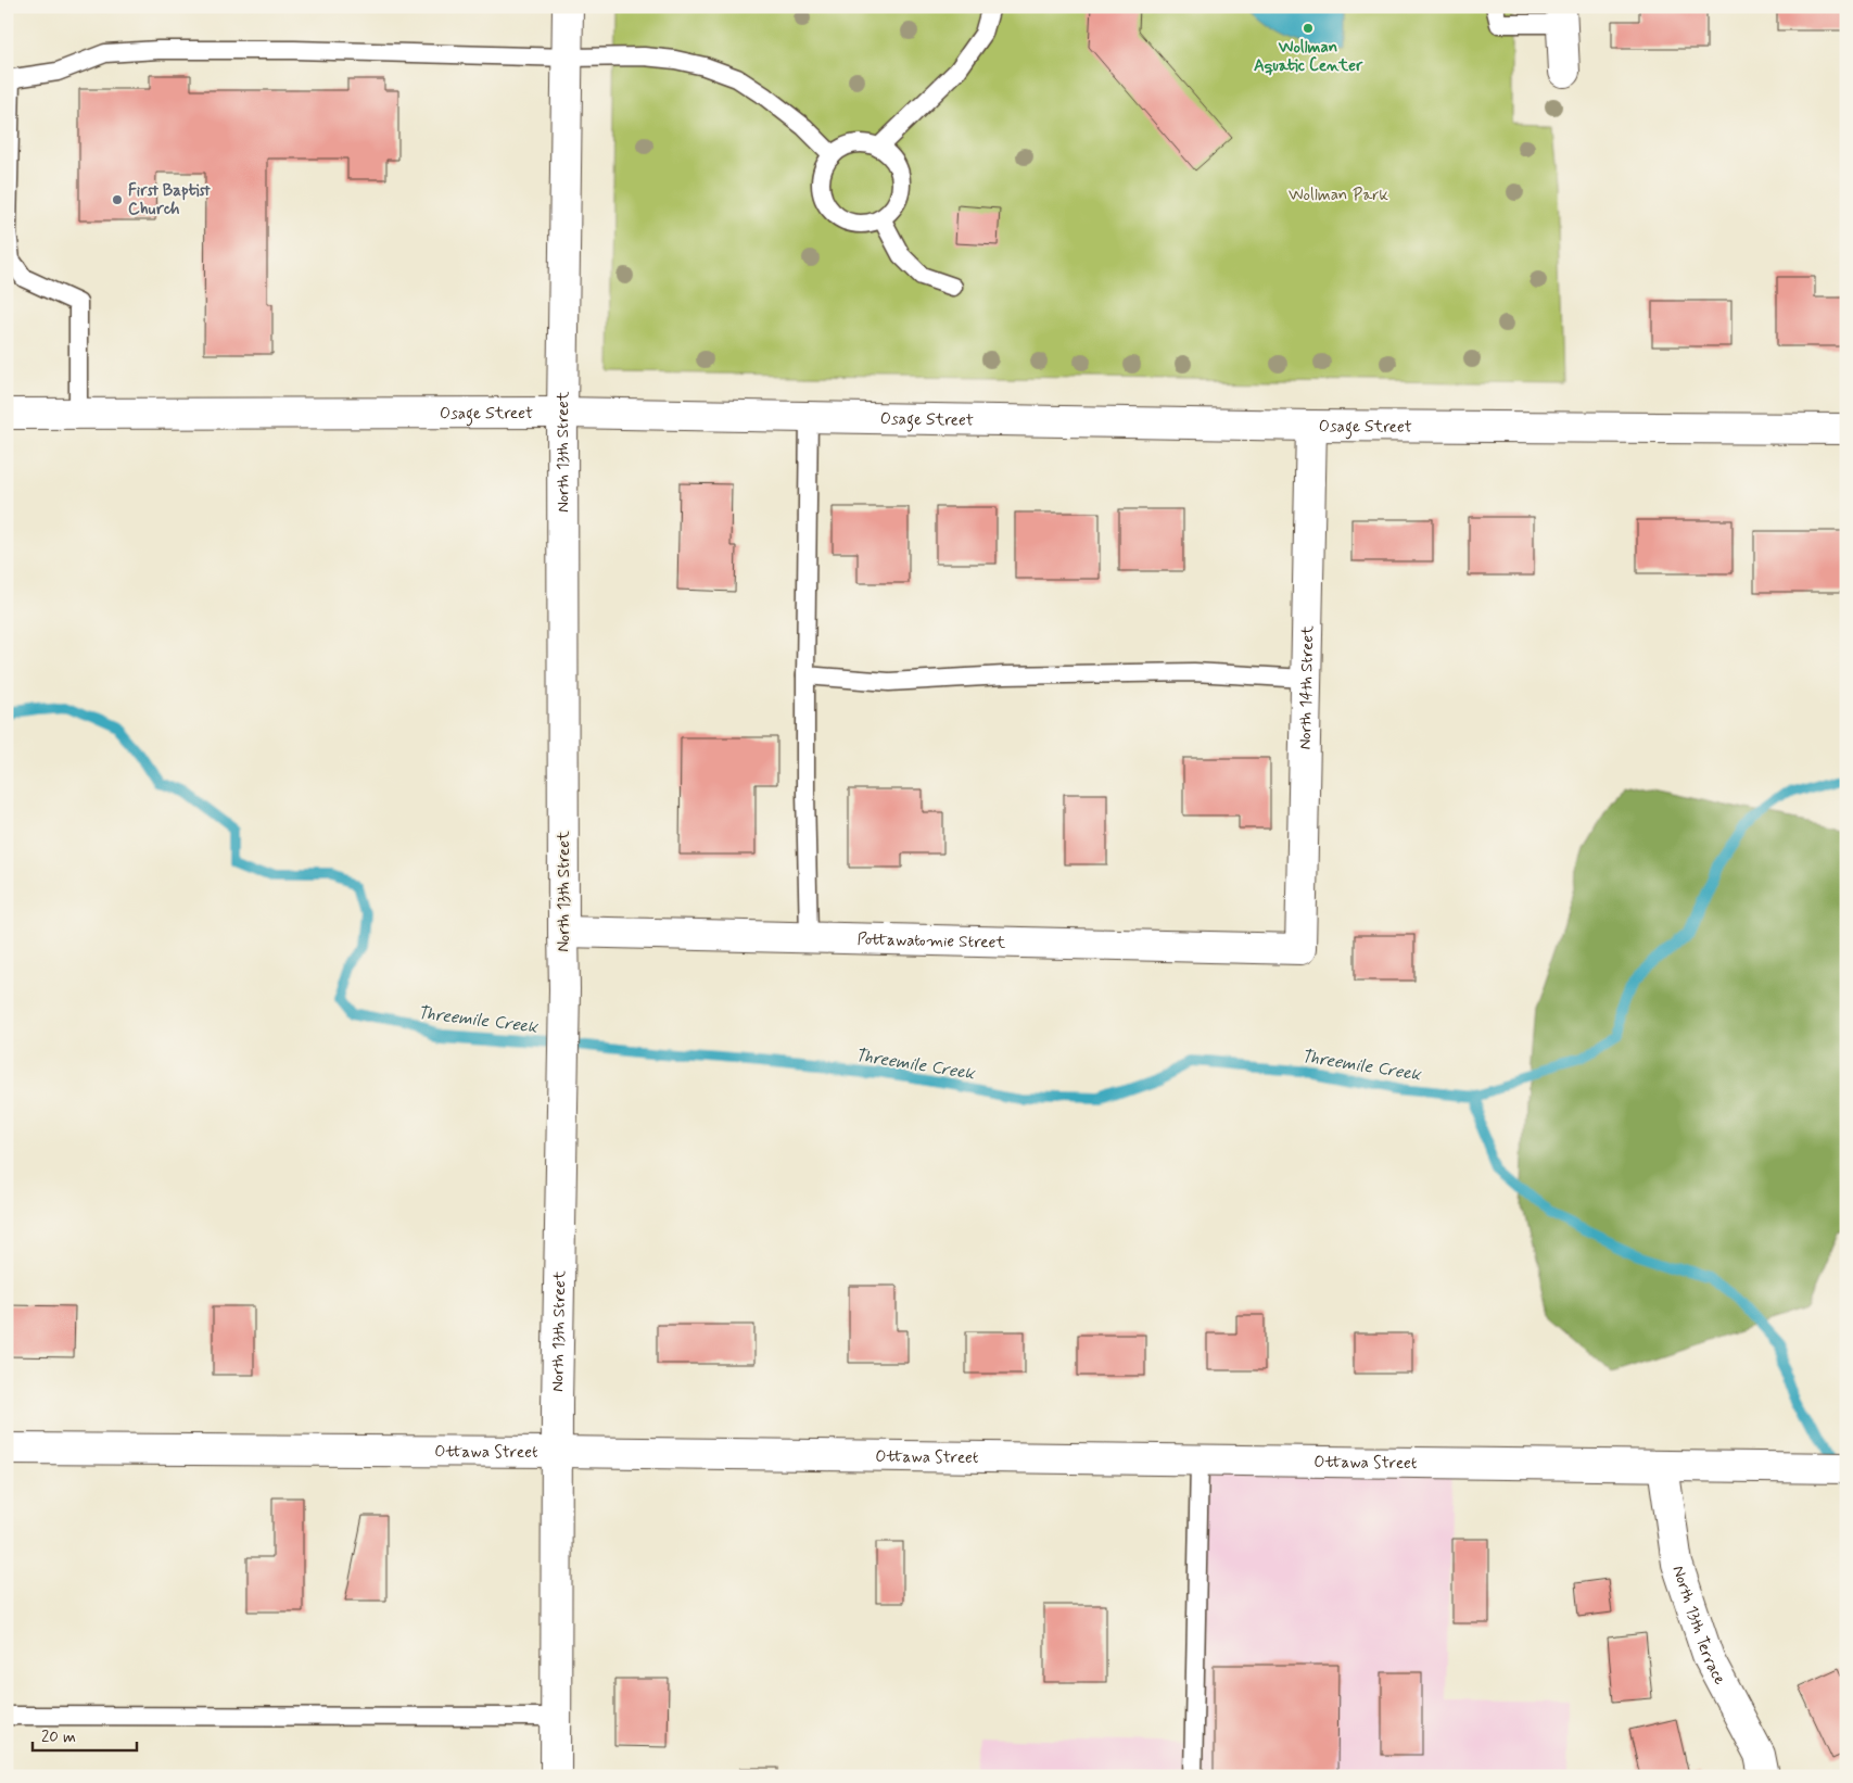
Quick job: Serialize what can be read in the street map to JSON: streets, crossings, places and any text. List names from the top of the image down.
{
  "streets": {
    "street": [
      "Osage Street",
      "North 13th Street",
      "North 14th Street",
      "Pottawatomie Street",
      "Ottawa Street",
      "North 13th Terrace"
    ]
  },
  "crossings": [
    ["Osage Street", "North 13th Street"],
    ["Osage Street", "North 14th Street"],
    ["North 13th Street", "Pottawatomie Street"],
    ["North 13th Street", "Ottawa Street"],
    ["North 14th Street", "Pottawatomie Street"],
    ["Ottawa Street", "North 13th Terrace"]
  ],
  "water": ["Threemile Creek"],
  "parks": ["Wollman Park"],
  "places": ["Wollman Aquatic Center", "First Baptist Church"],
  "scale_bar": "20 m"
}
